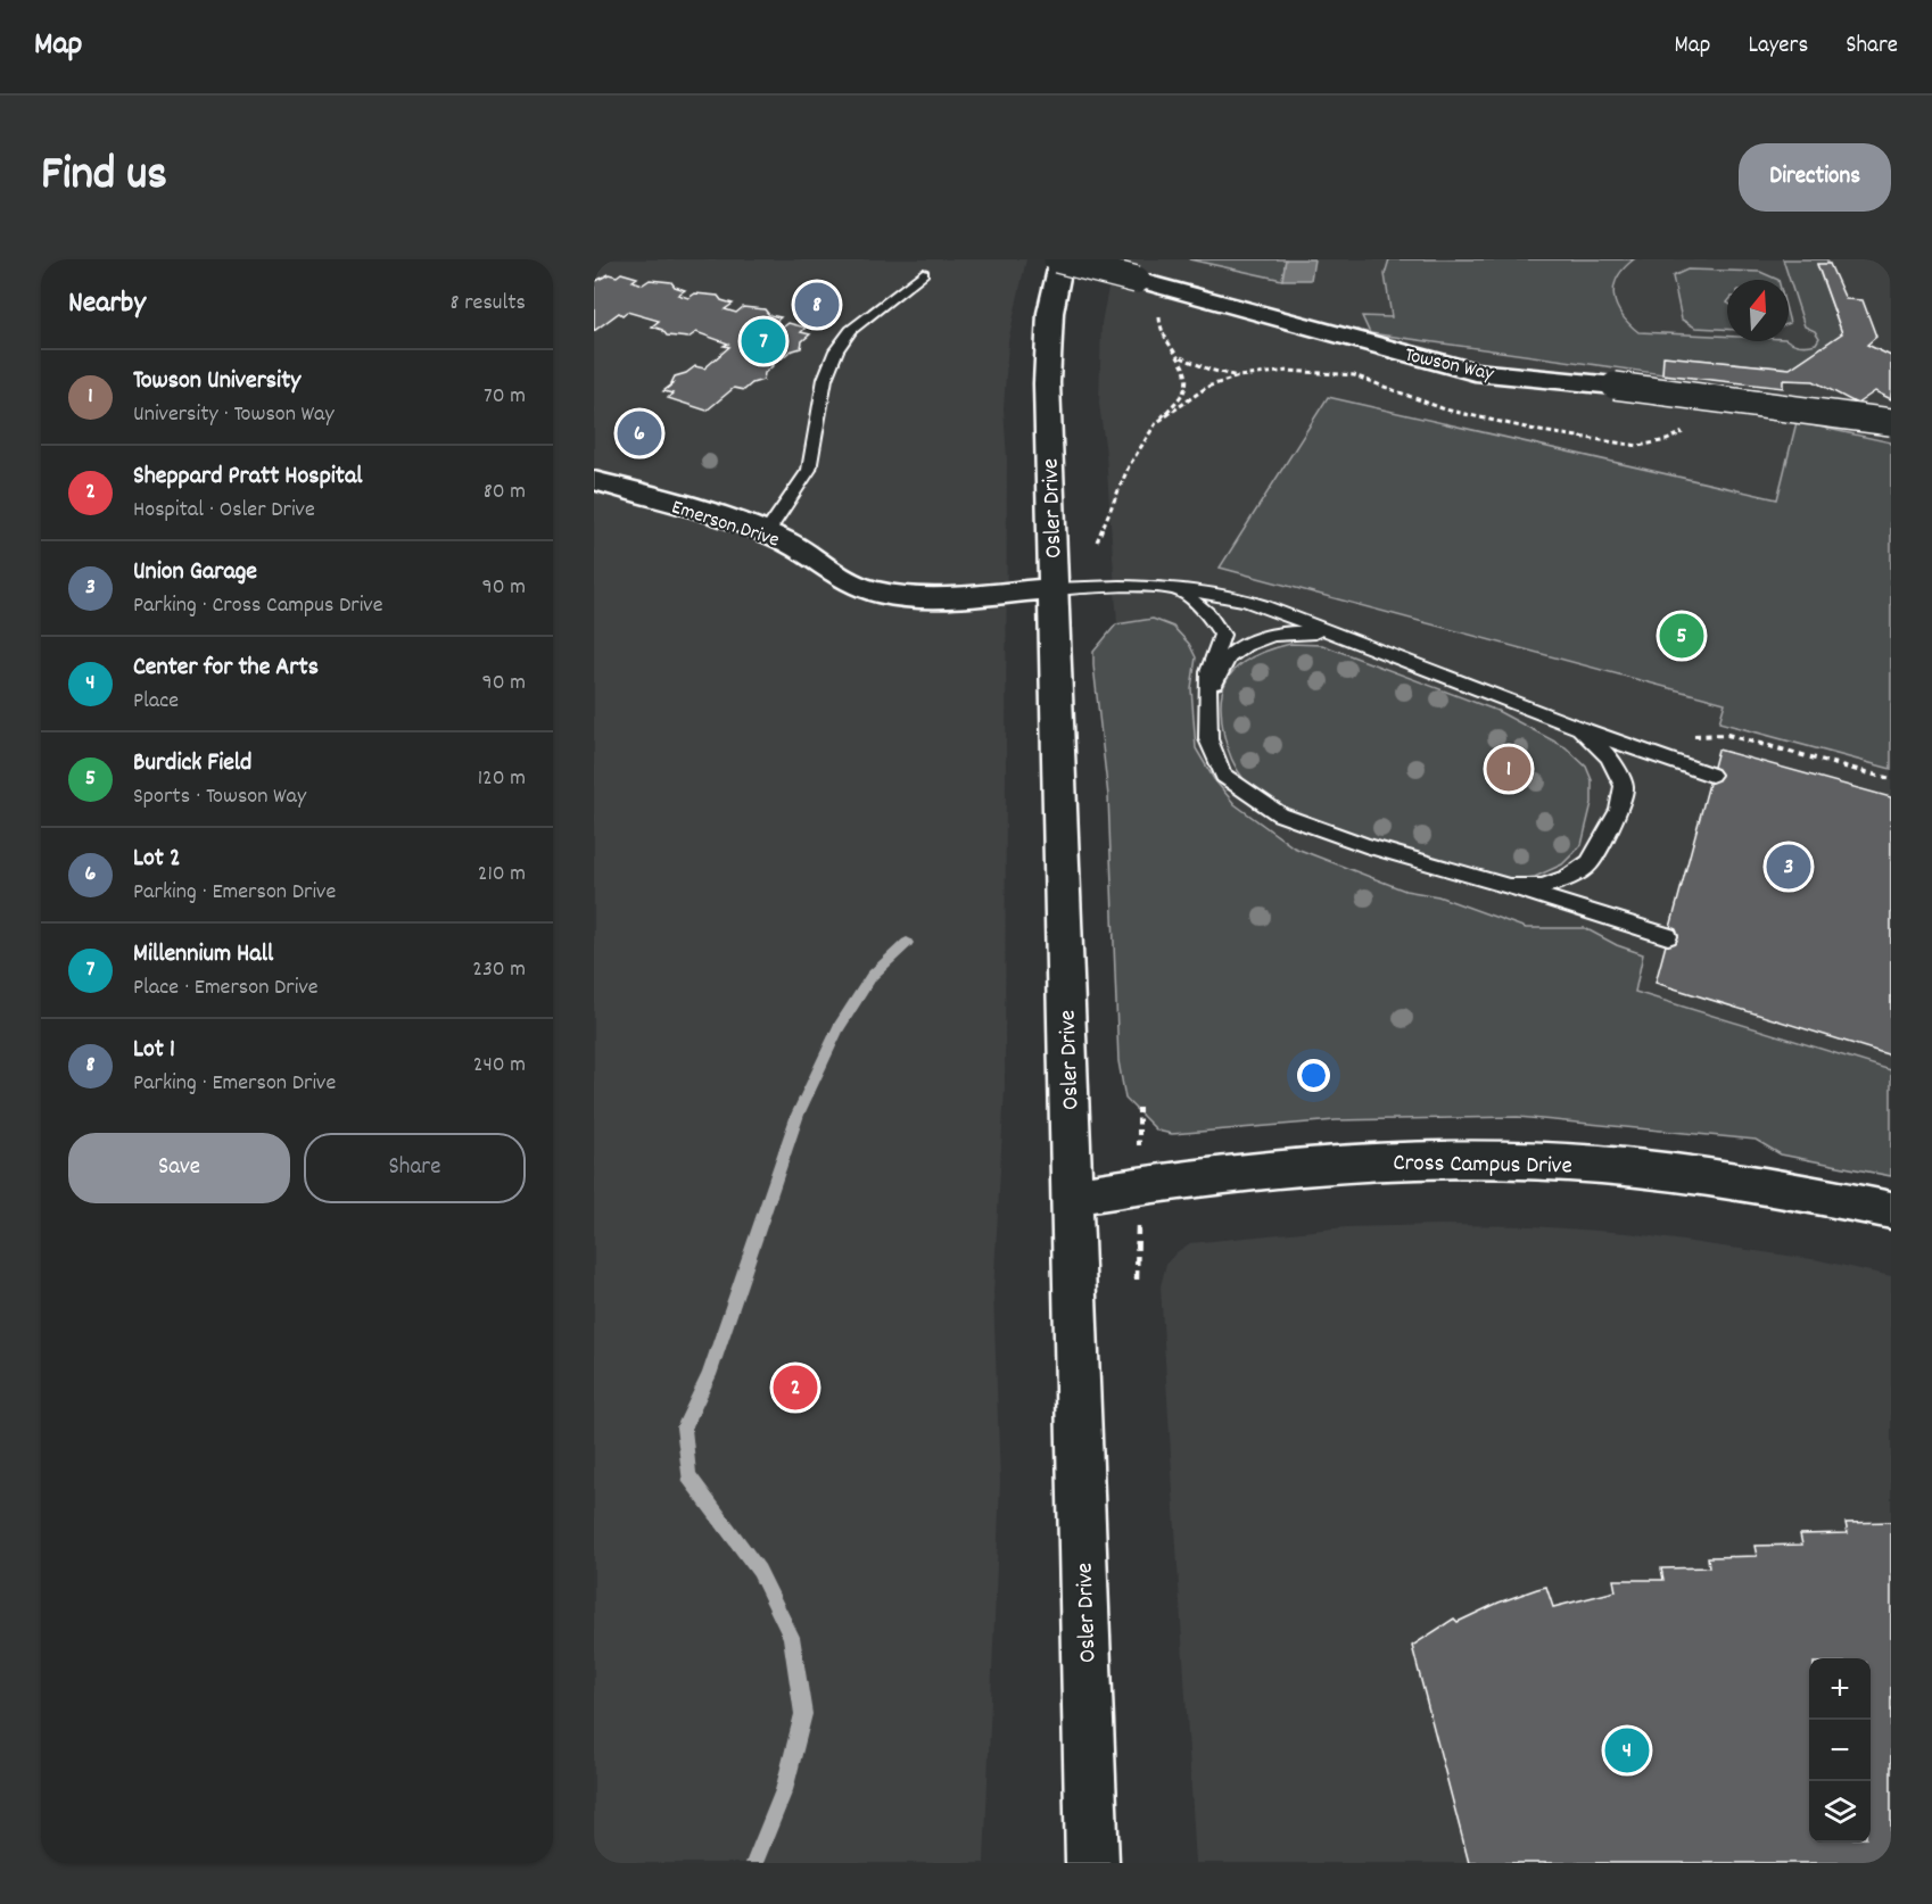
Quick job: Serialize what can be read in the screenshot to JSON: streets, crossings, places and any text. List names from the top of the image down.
{
  "streets": {
    "street": [
      "Towson Way",
      "Osler Drive",
      "Emerson Drive",
      "Cross Campus Drive"
    ]
  },
  "crossings": [
    ["Towson Way", "Osler Drive"],
    ["Osler Drive", "Emerson Drive"],
    ["Osler Drive", "Cross Campus Drive"]
  ],
  "north": "top",
  "page": {
    "header": "Map",
    "nav": ["Map", "Layers", "Share"],
    "title": "Find us",
    "buttons": [
      "Directions",
      ["Save", "Share"]
    ],
    "heading": ["Nearby", "8 results"],
    "pins": [
      "8",
      "7",
      "6",
      "5",
      "1",
      "3",
      "2",
      "4"
    ],
    "list": [
      {
        "mark": "1",
        "name": "Towson University",
        "note": "University · Towson Way",
        "value": "70 m"
      },
      {
        "mark": "2",
        "name": "Sheppard Pratt Hospital",
        "note": "Hospital · Osler Drive",
        "value": "80 m"
      },
      {
        "mark": "3",
        "name": "Union Garage",
        "note": "Parking · Cross Campus Drive",
        "value": "90 m"
      },
      {
        "mark": "4",
        "name": "Center for the Arts",
        "note": "Place",
        "value": "90 m"
      },
      {
        "mark": "5",
        "name": "Burdick Field",
        "note": "Sports · Towson Way",
        "value": "120 m"
      },
      {
        "mark": "6",
        "name": "Lot 2",
        "note": "Parking · Emerson Drive",
        "value": "210 m"
      },
      {
        "mark": "7",
        "name": "Millennium Hall",
        "note": "Place · Emerson Drive",
        "value": "230 m"
      },
      {
        "mark": "8",
        "name": "Lot 1",
        "note": "Parking · Emerson Drive",
        "value": "240 m"
      }
    ],
    "map_buttons": ["+", "−"]
  }
}
